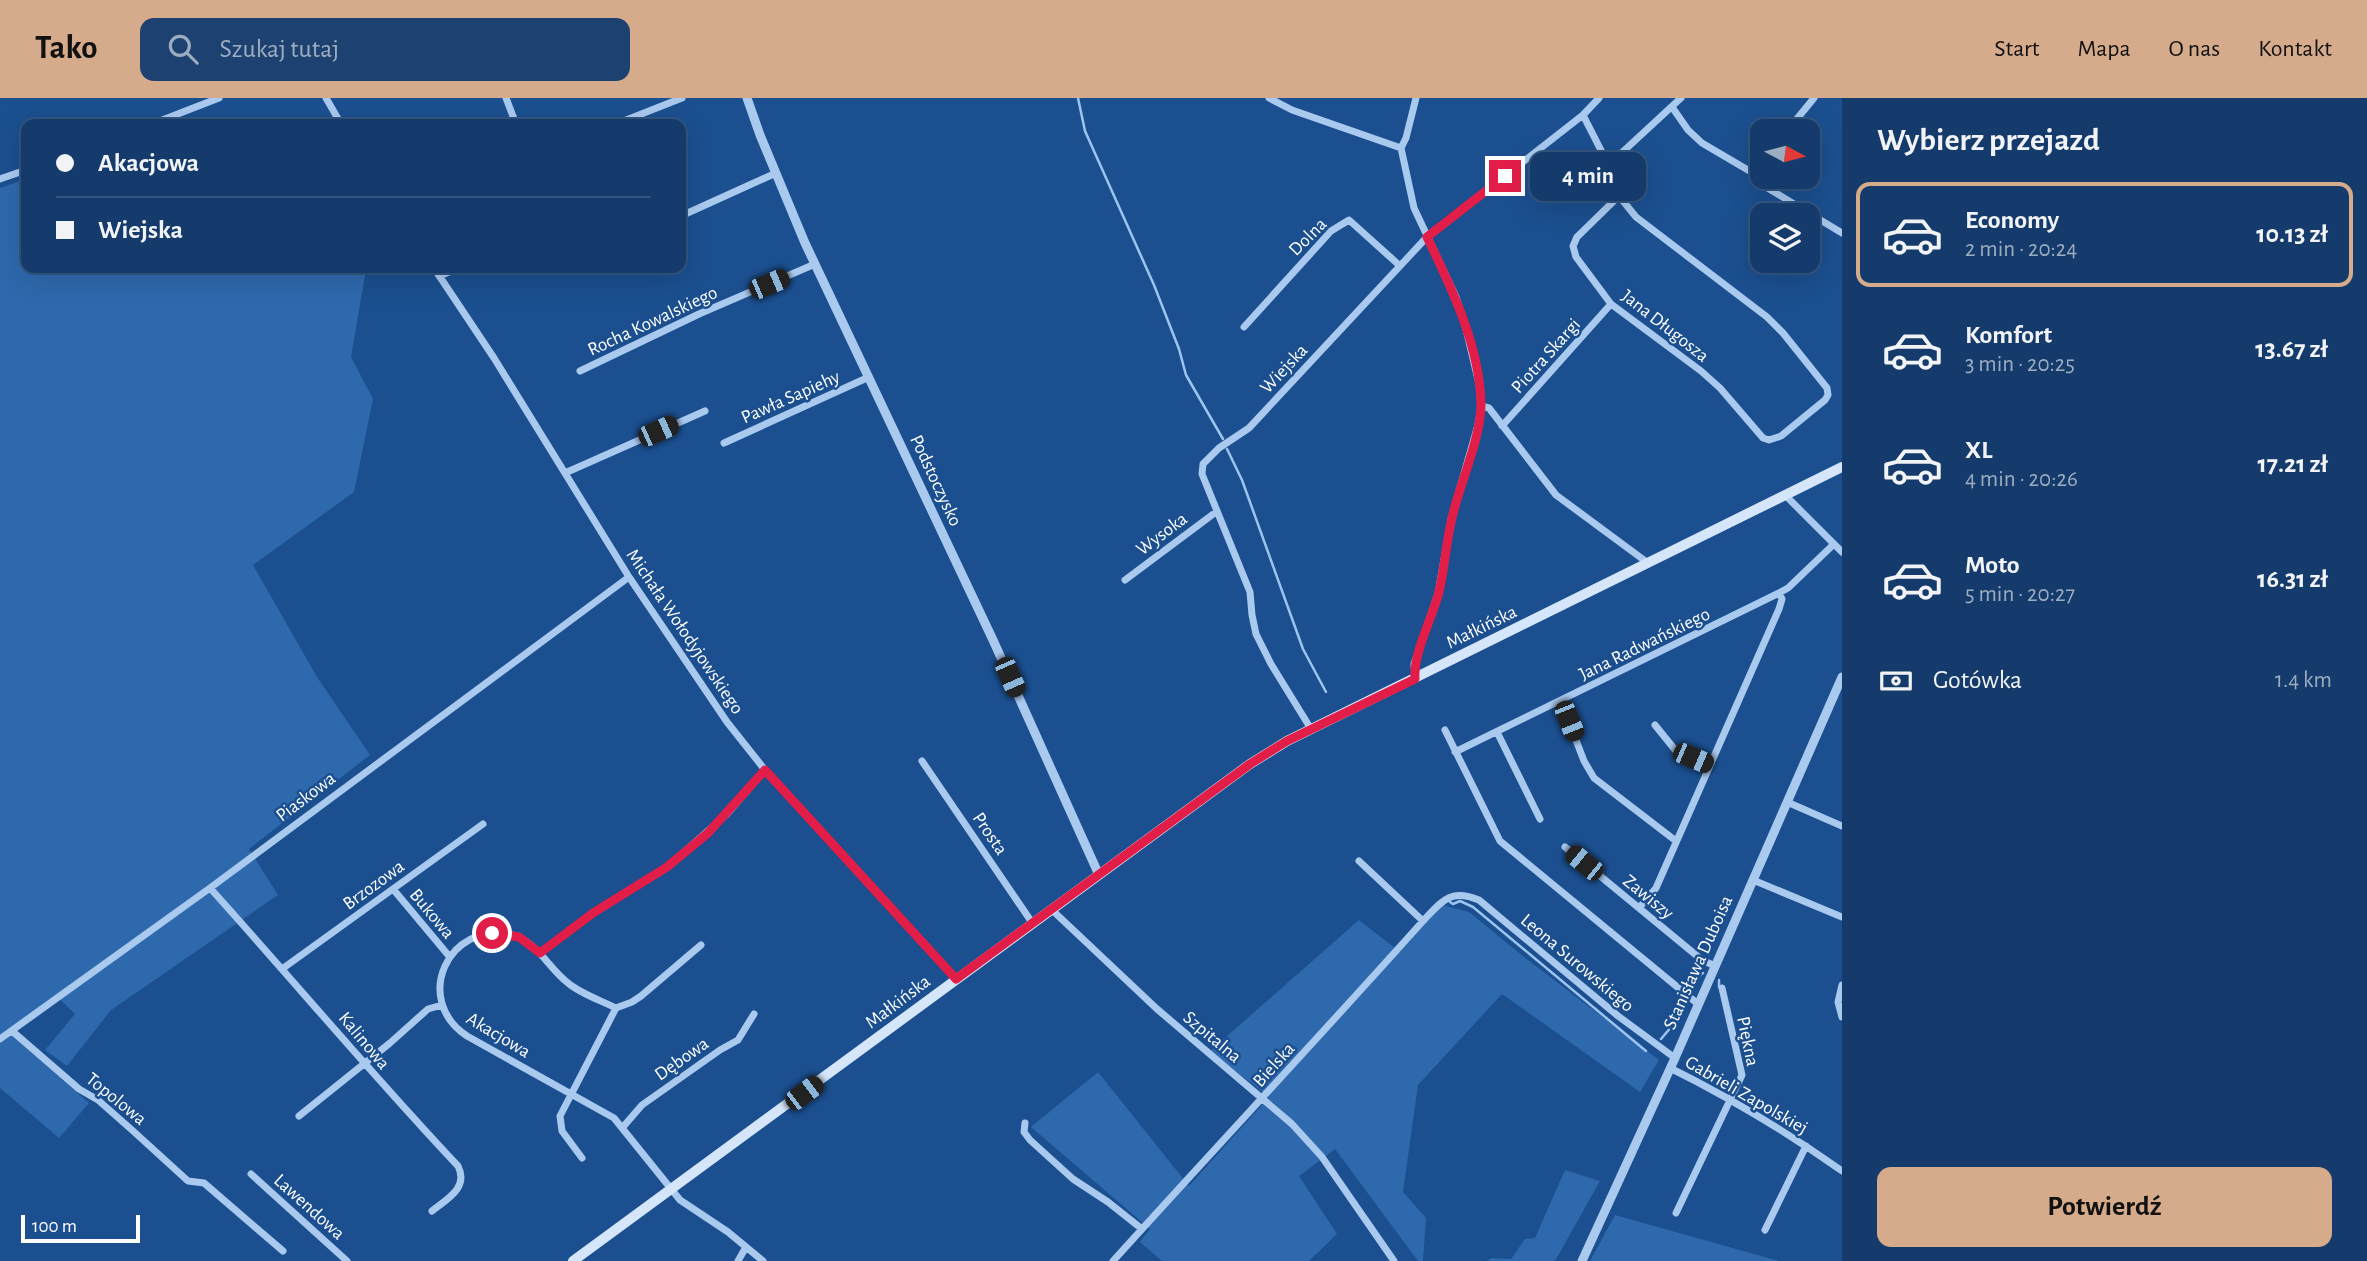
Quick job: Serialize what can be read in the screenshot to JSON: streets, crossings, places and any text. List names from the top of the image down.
{
  "streets": {
    "main road": ["Małkińska"],
    "street": [
      "Dolna",
      "Rocha Kowalskiego",
      "Jana Długosza",
      "Piotra Skargi",
      "Wiejska",
      "Pawła Sapiehy",
      "Podstoczysko",
      "Wysoka",
      "Michała Wołodyjowskiego",
      "Jana Radwańskiego",
      "Piaskowa",
      "Prosta",
      "Brzozowa",
      "Zawiszy",
      "Bukowa",
      "Leona Surowskiego",
      "Stanisława Duboisa",
      "Akacjowa",
      "Szpitalna",
      "Kalinowa",
      "Piękna",
      "Dębowa",
      "Bielska",
      "Gabrieli Zapolskiej",
      "Topolowa",
      "Lawendowa"
    ]
  },
  "crossings": [
    ["Dolna", "Wiejska"],
    ["Rocha Kowalskiego", "Podstoczysko"],
    ["Jana Długosza", "Piotra Skargi"],
    ["Wiejska", "Wysoka"],
    ["Wiejska", "Małkińska"],
    ["Pawła Sapiehy", "Podstoczysko"],
    ["Podstoczysko", "Małkińska"],
    ["Małkińska", "Michała Wołodyjowskiego"],
    ["Małkińska", "Prosta"],
    ["Małkińska", "Akacjowa"],
    ["Małkińska", "Szpitalna"],
    ["Michała Wołodyjowskiego", "Piaskowa"],
    ["Piaskowa", "Kalinowa"],
    ["Piaskowa", "Topolowa"],
    ["Brzozowa", "Bukowa"],
    ["Brzozowa", "Kalinowa"],
    ["Zawiszy", "Stanisława Duboisa"],
    ["Bukowa", "Akacjowa"],
    ["Leona Surowskiego", "Stanisława Duboisa"],
    ["Leona Surowskiego", "Bielska"],
    ["Stanisława Duboisa", "Gabrieli Zapolskiej"],
    ["Akacjowa", "Dębowa"],
    ["Szpitalna", "Bielska"],
    ["Piękna", "Gabrieli Zapolskiej"]
  ],
  "scale_bar": "100 m",
  "north": "right",
  "page": {
    "header": "Tako",
    "search": "Szukaj tutaj",
    "nav": [
      "Start",
      "Mapa",
      "O nas",
      "Kontakt"
    ],
    "heading": "Wybierz przejazd",
    "banner": ["Akacjowa", "Wiejska"],
    "bubble": "4 min",
    "list": [
      {
        "name": "Economy",
        "note": "2 min · 20:24",
        "value": "10.13 zł"
      },
      {
        "name": "Komfort",
        "note": "3 min · 20:25",
        "value": "13.67 zł"
      },
      {
        "name": "XL",
        "note": "4 min · 20:26",
        "value": "17.21 zł"
      },
      {
        "name": "Moto",
        "note": "5 min · 20:27",
        "value": "16.31 zł"
      }
    ],
    "pay": ["Gotówka", "1.4 km"],
    "buttons": "Potwierdź",
    "scale": "100 m"
  }
}
